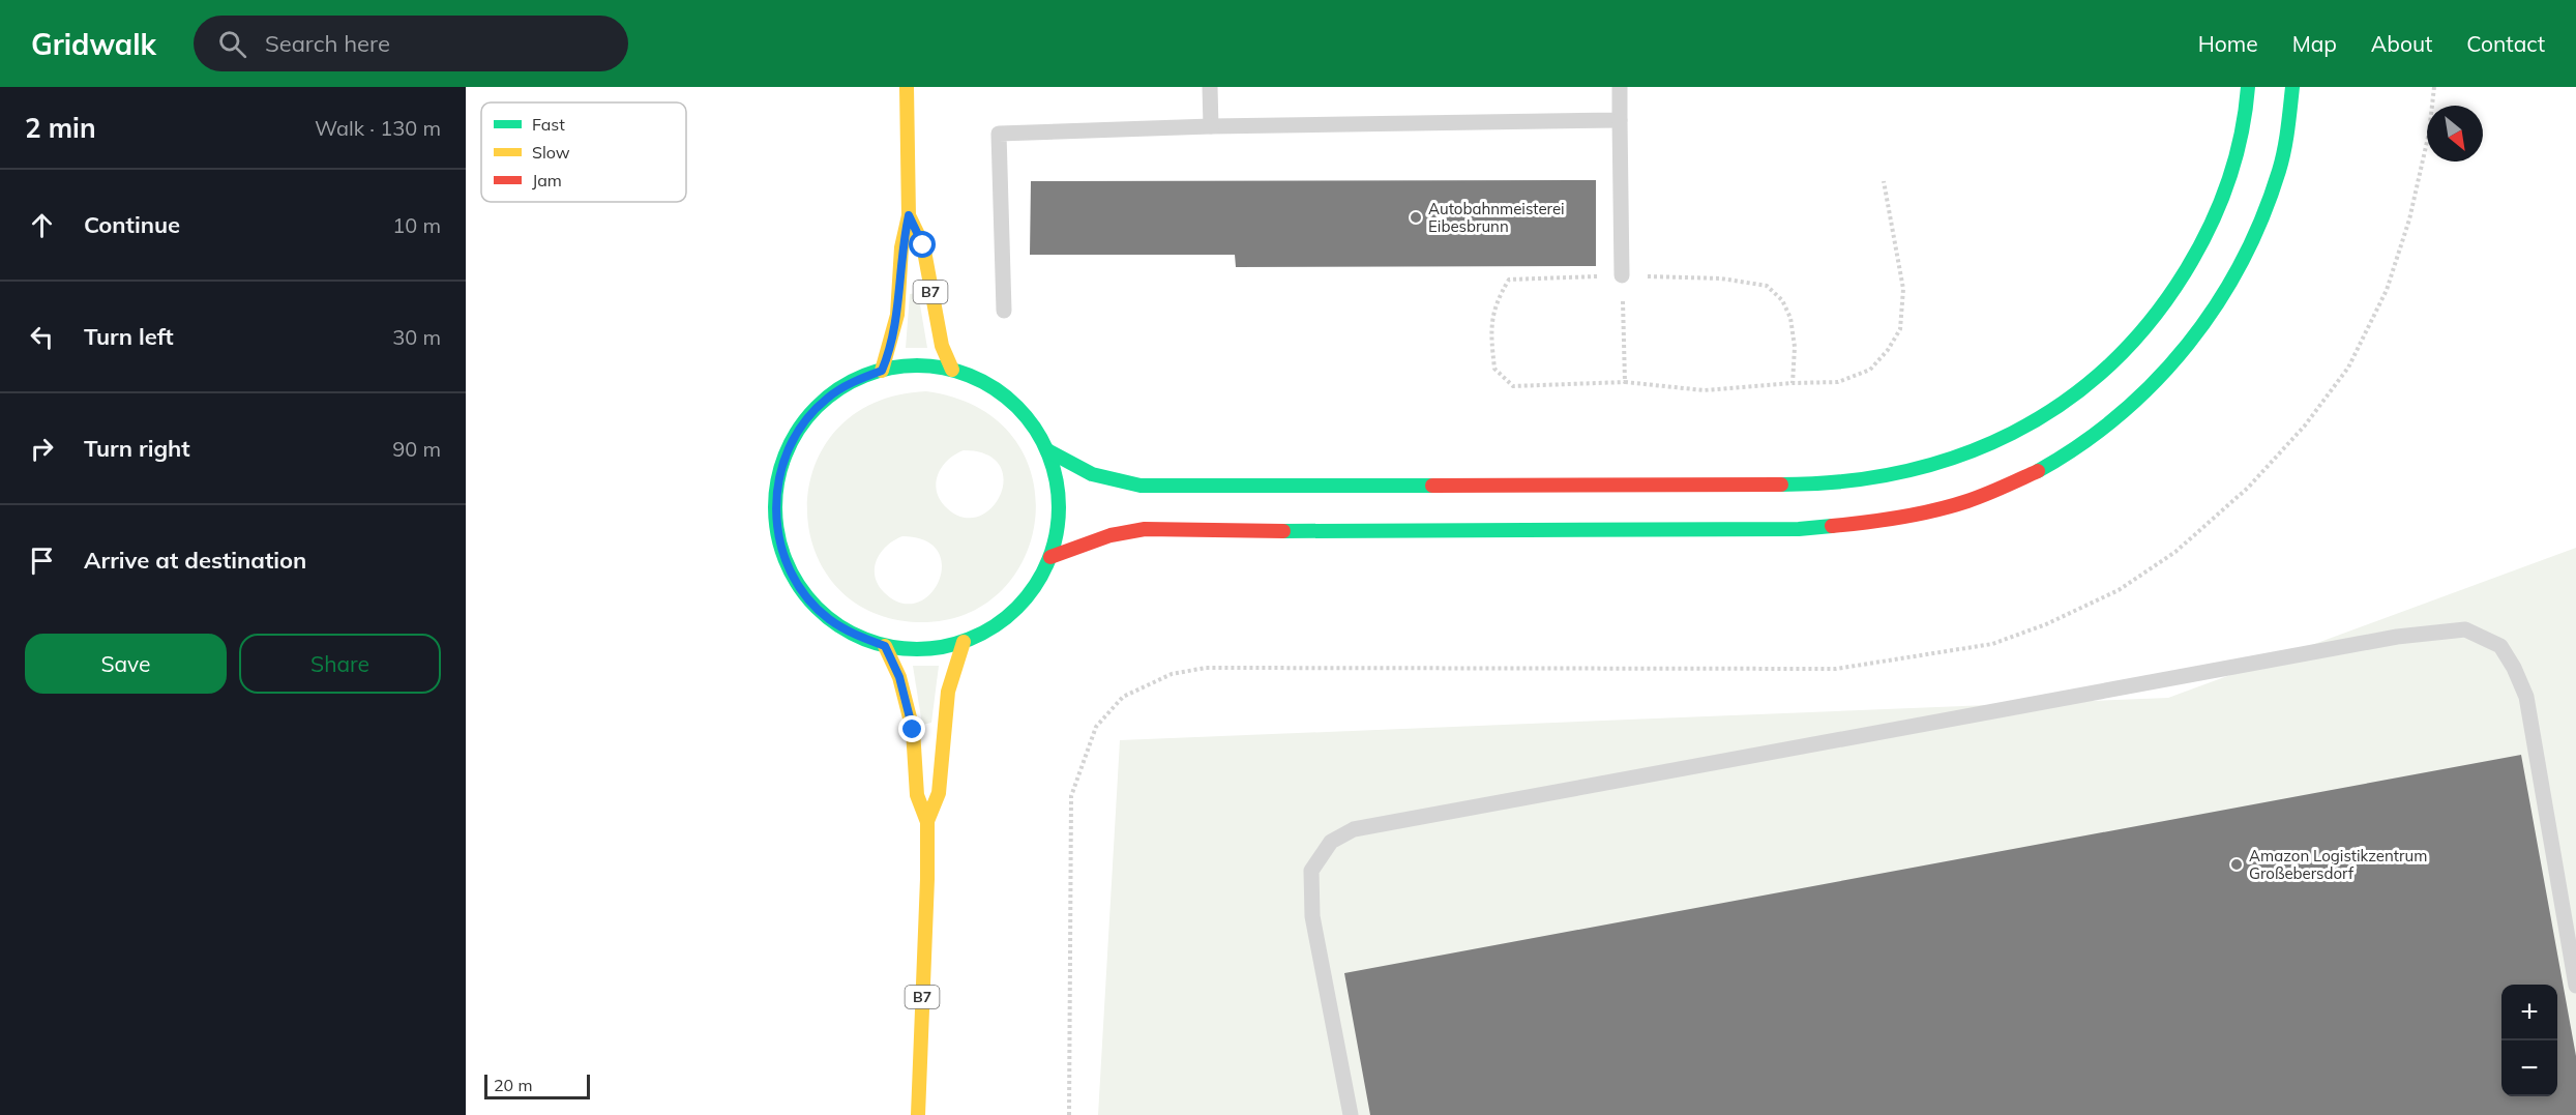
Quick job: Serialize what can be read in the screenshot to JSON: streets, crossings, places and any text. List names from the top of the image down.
{
  "streets": {
    "main road": ["B7"]
  },
  "places": ["Autobahnmeisterei Eibesbrunn", "Amazon Logistikzentrum Großebersdorf"],
  "legend": ["Fast", "Slow", "Jam"],
  "scale_bar": "20 m",
  "north": "bottom right",
  "page": {
    "header": "Gridwalk",
    "search": "Search here",
    "nav": [
      "Home",
      "Map",
      "About",
      "Contact"
    ],
    "heading": ["2 min", "Walk · 130 m"],
    "list": [
      ["Continue", "10 m"],
      ["Turn left", "30 m"],
      ["Turn right", "90 m"],
      "Arrive at destination"
    ],
    "buttons": ["Save", "Share"],
    "map_buttons": ["+", "−"],
    "scale": "20 m"
  }
}
